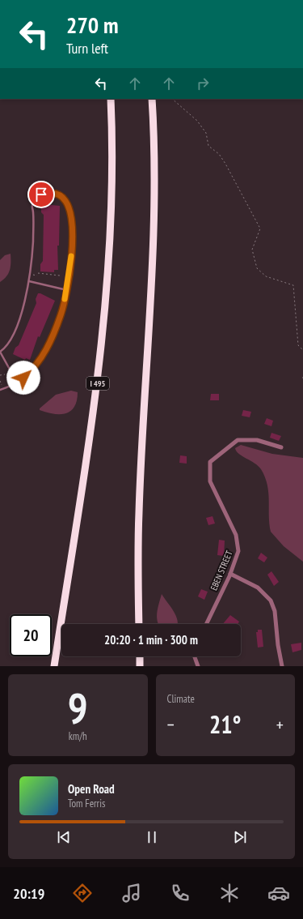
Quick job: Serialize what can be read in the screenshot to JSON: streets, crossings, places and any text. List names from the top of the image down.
{
  "streets": {
    "highway": ["I 495"],
    "street": ["EBEN STREET"]
  },
  "page": {
    "turn": ["270 m", "Turn left"],
    "limit": "20",
    "trip": "20:20 · 1 min · 300 m",
    "tile": [
      ["9", "km/h"],
      "Climate"
    ],
    "heat": ["−", "21°", "+"],
    "song": ["Open Road", "Tom Ferris"],
    "tabs": "20:19"
  }
}
